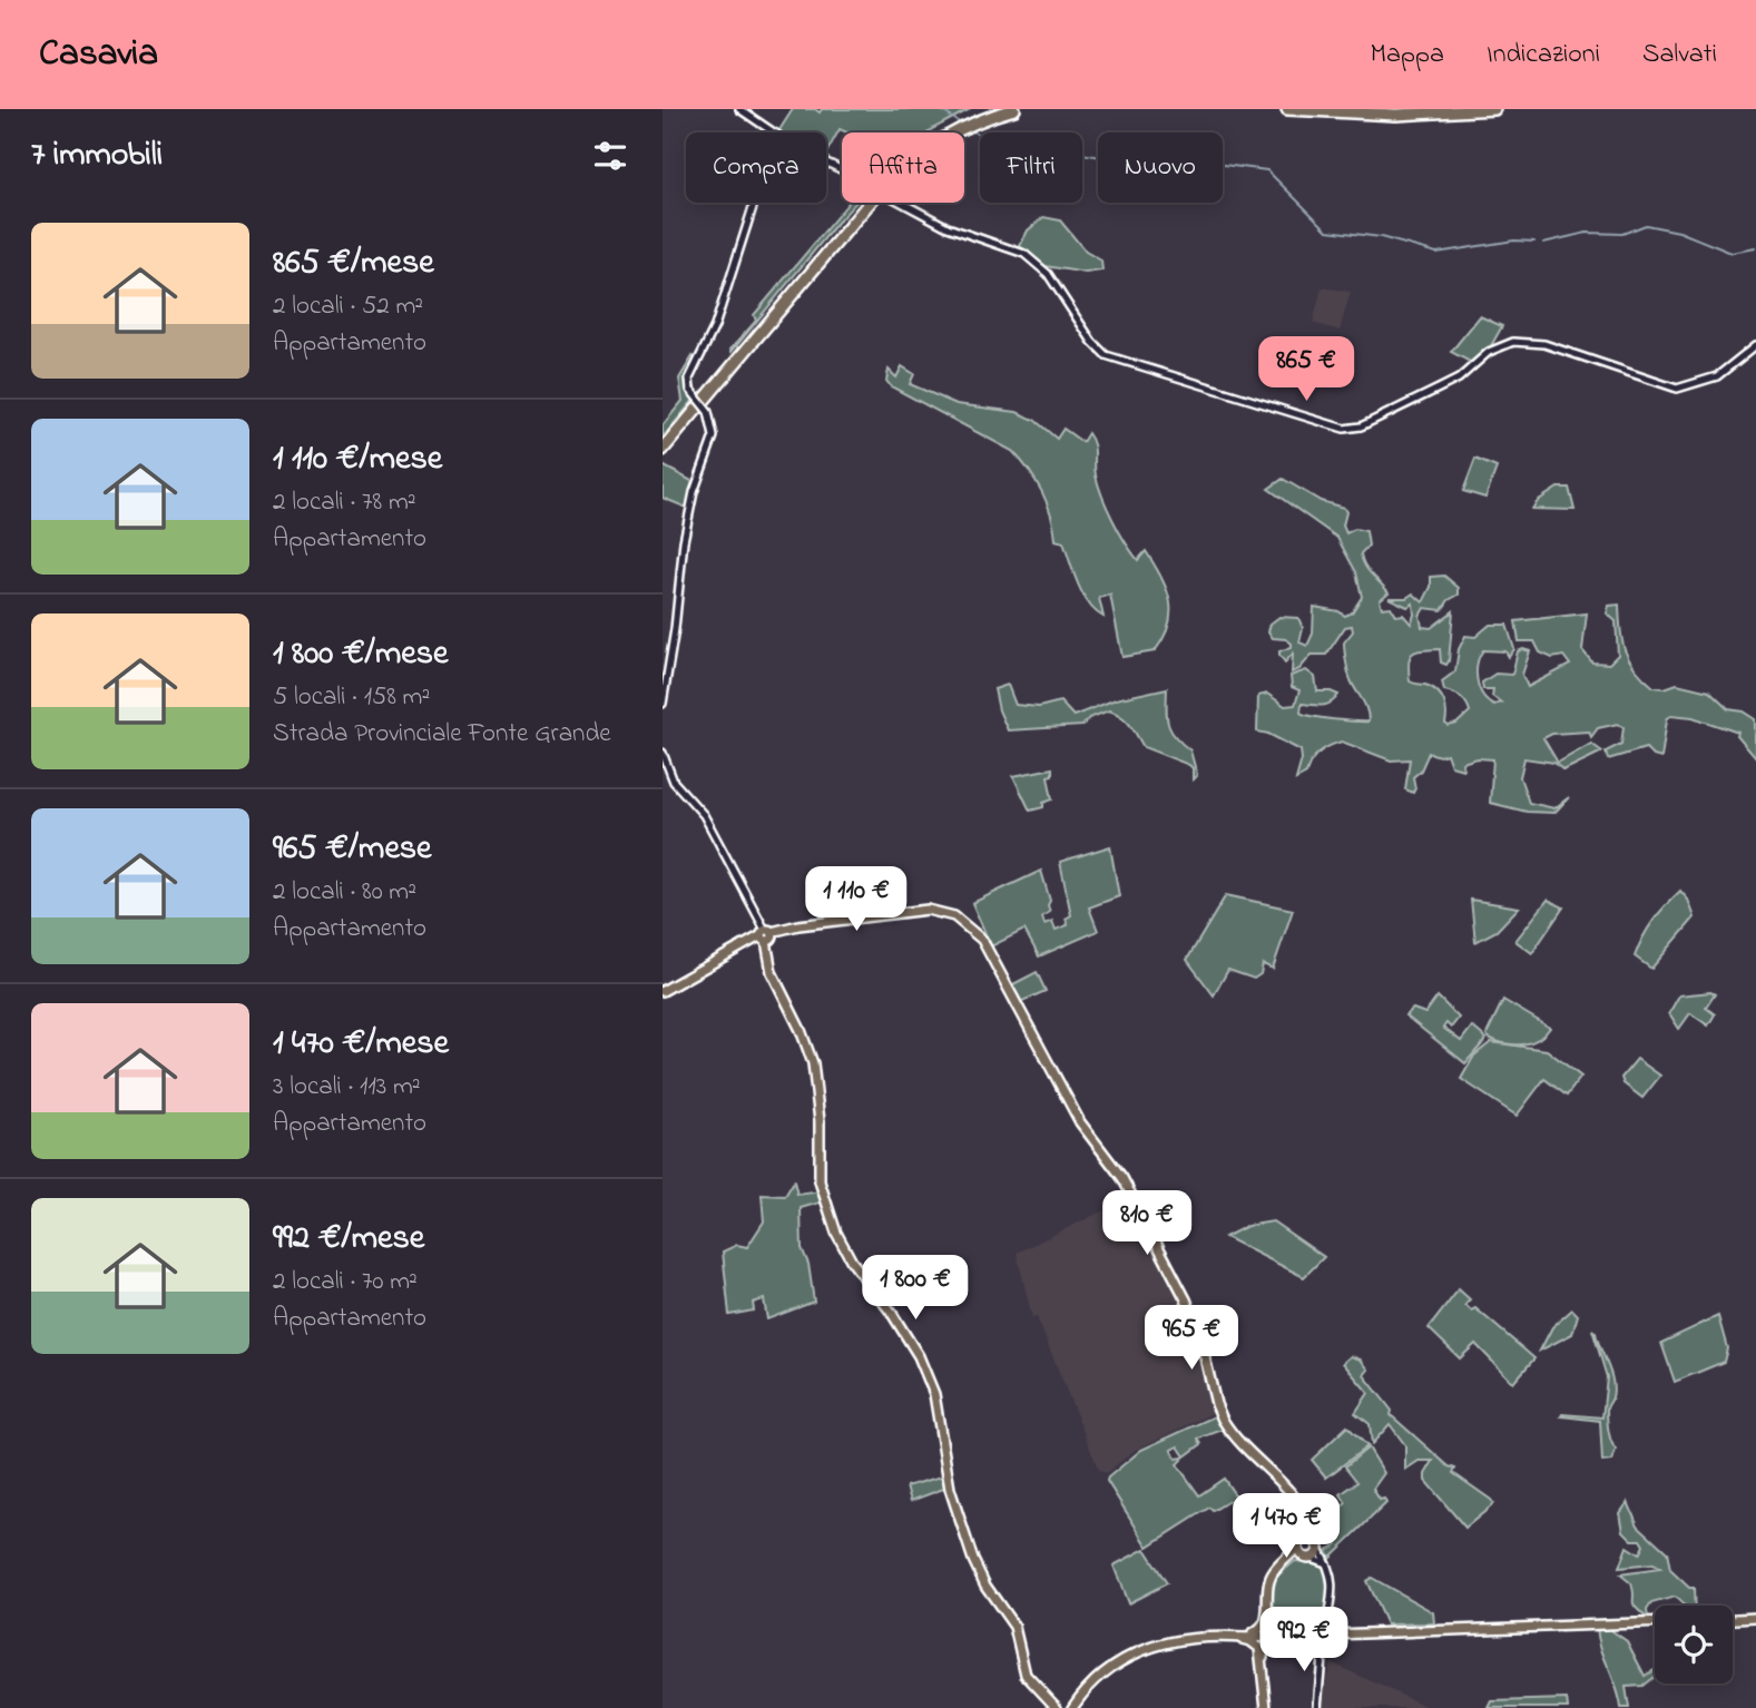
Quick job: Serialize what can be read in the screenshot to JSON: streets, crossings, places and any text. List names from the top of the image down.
{
  "page": {
    "header": "Casavia",
    "nav": ["Mappa", "Indicazioni", "Salvati"],
    "heading": "7 immobili",
    "chip": [
      "Compra",
      "Affitta",
      "Filtri",
      "Nuovo"
    ],
    "list": [
      {
        "name": "865 €/mese",
        "note": "2 locali · 52 m² · Appartamento"
      },
      {
        "name": "1 110 €/mese",
        "note": "2 locali · 78 m² · Appartamento"
      },
      {
        "name": "1 800 €/mese",
        "note": "5 locali · 158 m² · Strada Provinciale Fonte Grande"
      },
      {
        "name": "965 €/mese",
        "note": "2 locali · 80 m² · Appartamento"
      },
      {
        "name": "1 470 €/mese",
        "note": "3 locali · 113 m² · Appartamento"
      },
      {
        "name": "992 €/mese",
        "note": "2 locali · 70 m² · Appartamento"
      }
    ],
    "price": [
      "865 €",
      "1 110 €",
      "810 €",
      "1 800 €",
      "965 €",
      "1 470 €",
      "992 €"
    ]
  }
}
